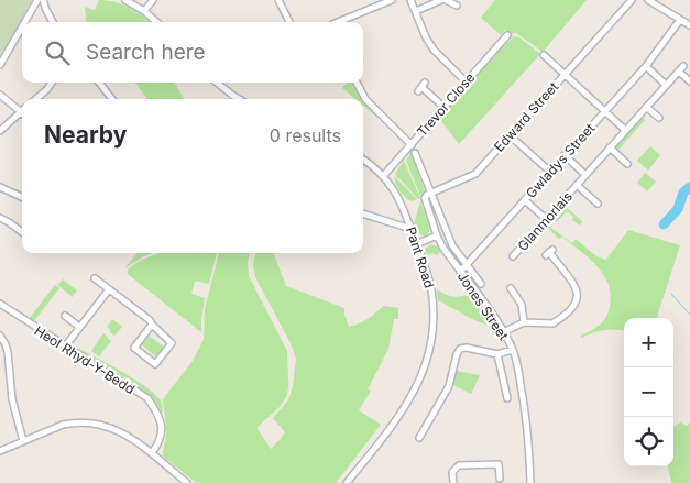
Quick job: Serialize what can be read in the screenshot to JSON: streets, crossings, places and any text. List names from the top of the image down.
{
  "streets": {
    "street": [
      "Trevor Close",
      "Edward Street",
      "Gwladys Street",
      "Glanmorlais",
      "Pant Road",
      "Jones Street",
      "Heol Rhyd-Y-Bedd"
    ]
  },
  "crossings": [
    ["Trevor Close", "Pant Road"],
    ["Edward Street", "Jones Street"],
    ["Gwladys Street", "Jones Street"]
  ],
  "page": {
    "search": "Search here",
    "heading": ["Nearby", "0 results"],
    "map_buttons": ["+", "−"]
  }
}
